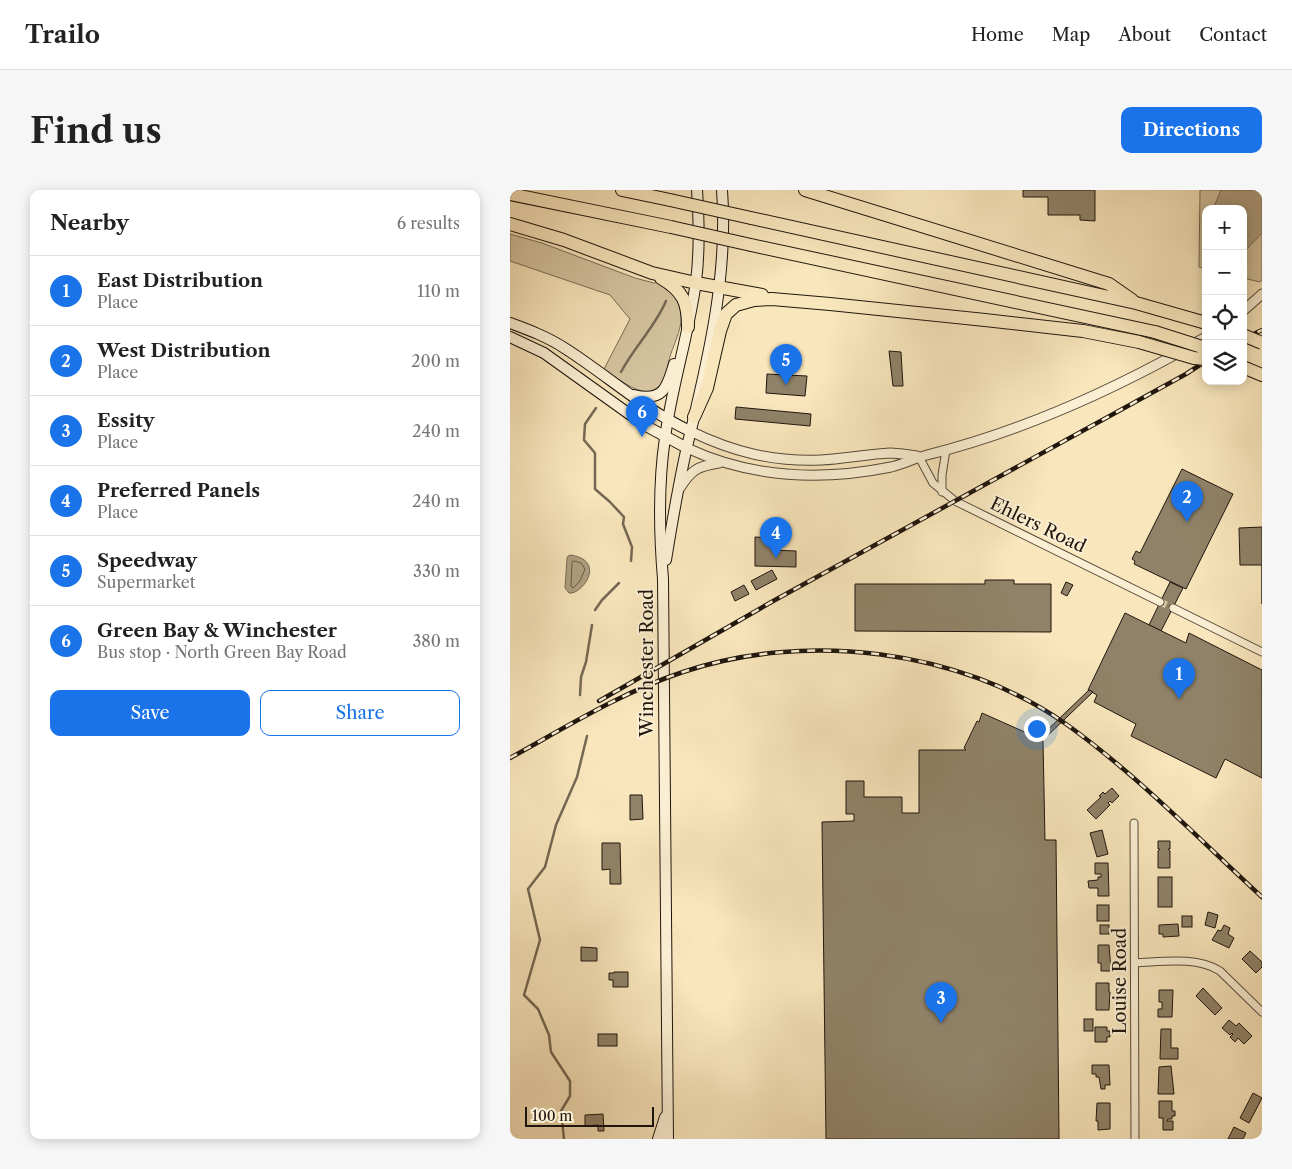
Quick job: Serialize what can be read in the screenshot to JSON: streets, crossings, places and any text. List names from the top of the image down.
{
  "streets": {
    "main road": ["Winchester Road"],
    "street": ["Ehlers Road", "Louise Road"]
  },
  "scale_bar": "100 m",
  "page": {
    "header": "Trailo",
    "nav": [
      "Home",
      "Map",
      "About",
      "Contact"
    ],
    "buttons": [
      "Directions",
      ["Save", "Share"]
    ],
    "title": "Find us",
    "heading": ["Nearby", "6 results"],
    "map_buttons": ["+", "−"],
    "list": [
      {
        "mark": "1",
        "name": "East Distribution",
        "note": "Place",
        "value": "110 m"
      },
      {
        "mark": "2",
        "name": "West Distribution",
        "note": "Place",
        "value": "200 m"
      },
      {
        "mark": "3",
        "name": "Essity",
        "note": "Place",
        "value": "240 m"
      },
      {
        "mark": "4",
        "name": "Preferred Panels",
        "note": "Place",
        "value": "240 m"
      },
      {
        "mark": "5",
        "name": "Speedway",
        "note": "Supermarket",
        "value": "330 m"
      },
      {
        "mark": "6",
        "name": "Green Bay & Winchester",
        "note": "Bus stop · North Green Bay Road",
        "value": "380 m"
      }
    ],
    "pins": [
      "5",
      "6",
      "2",
      "4",
      "1",
      "3"
    ],
    "scale": "100 m"
  }
}
